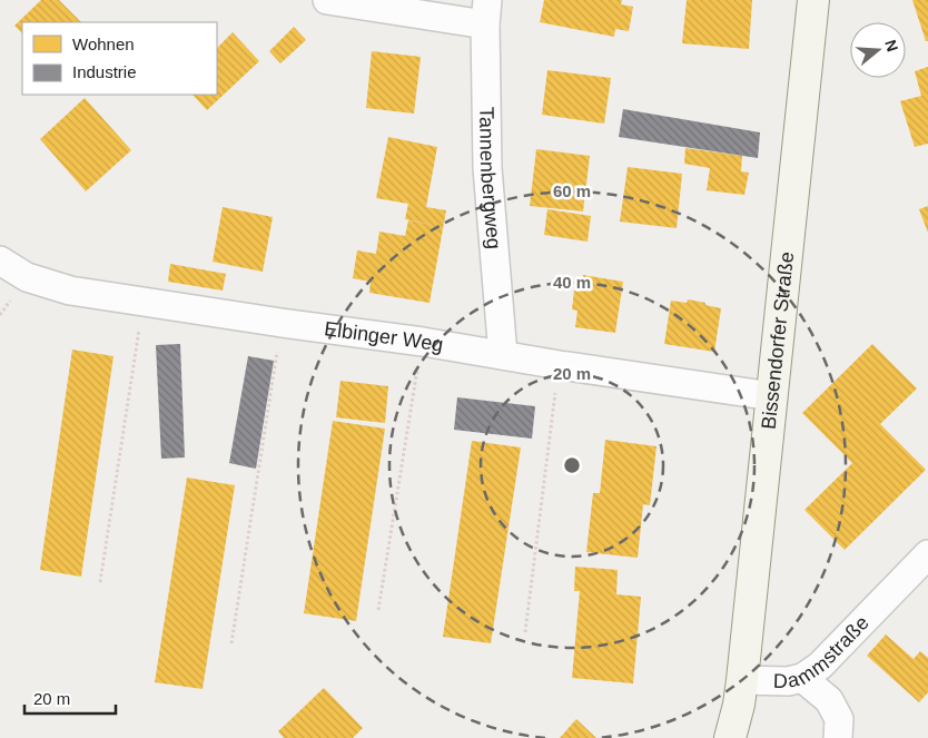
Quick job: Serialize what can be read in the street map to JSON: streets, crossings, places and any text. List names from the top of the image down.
{
  "streets": {
    "main road": ["Bissendorfer Straße", "Dammstraße"],
    "street": ["Tannenbergweg", "Elbinger Weg"]
  },
  "crossings": [
    ["Tannenbergweg", "Elbinger Weg"],
    ["Elbinger Weg", "Bissendorfer Straße"],
    ["Bissendorfer Straße", "Dammstraße"]
  ],
  "legend": ["Wohnen", "Industrie"],
  "scale_bar": "20 m",
  "north": "right",
  "rings": ["60 m", "40 m", "20 m"]
}
